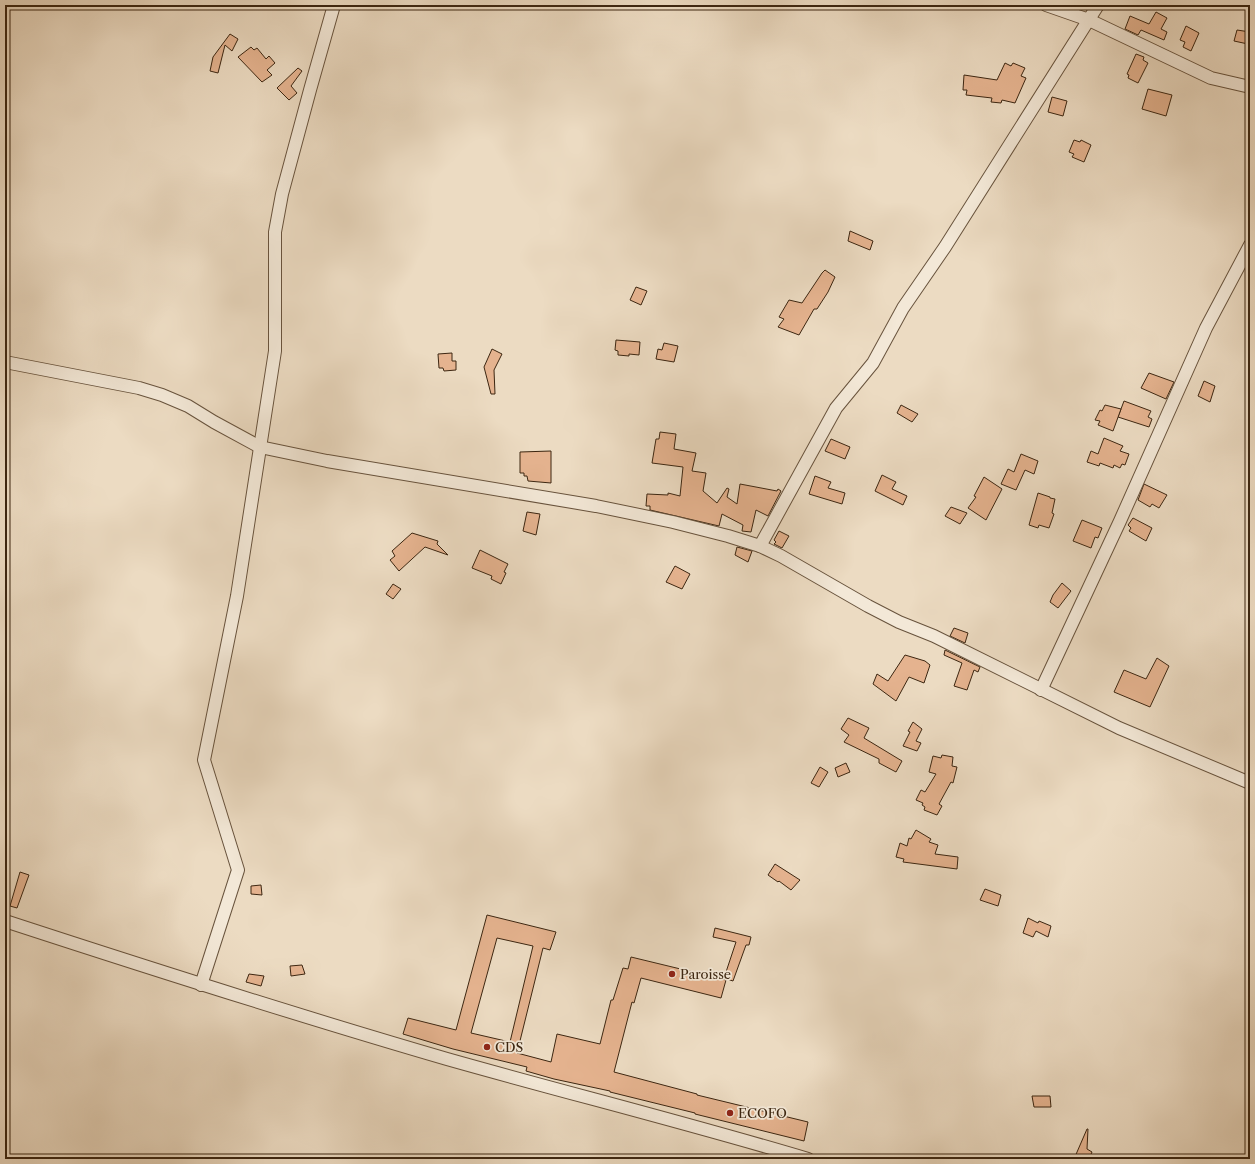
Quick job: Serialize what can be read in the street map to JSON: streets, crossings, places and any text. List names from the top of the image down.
{
  "places": ["Paroisse", "CDS", "ECOFO"]
}
